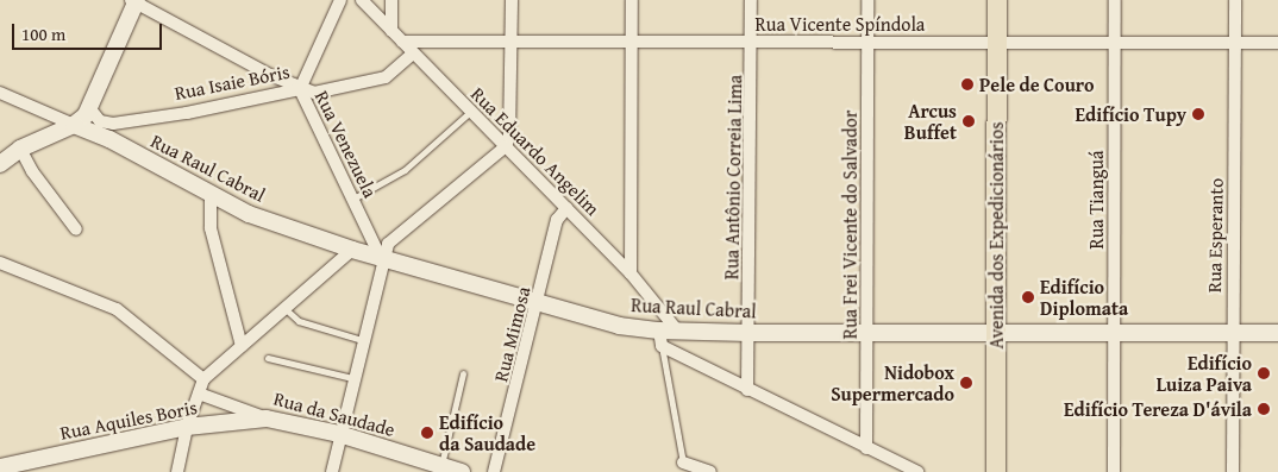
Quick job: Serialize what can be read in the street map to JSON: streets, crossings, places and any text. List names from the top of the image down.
{
  "streets": {
    "main road": [
      "Rua Raul Cabral",
      "Avenida dos Expedicionários",
      "Rua da Saudade",
      "Rua Aquiles Boris"
    ],
    "street": [
      "Rua Vicente Spíndola",
      "Rua Isaie Bóris",
      "Rua Venezuela",
      "Rua Eduardo Angelim",
      "Rua Antônio Correia Lima",
      "Rua Tianguá",
      "Rua Frei Vicente do Salvador",
      "Rua Esperanto",
      "Rua Mimosa"
    ]
  },
  "crossings": [
    ["Rua Vicente Spíndola", "Rua Eduardo Angelim"],
    ["Rua Vicente Spíndola", "Rua Antônio Correia Lima"],
    ["Rua Vicente Spíndola", "Rua Tianguá"],
    ["Rua Vicente Spíndola", "Rua Frei Vicente do Salvador"],
    ["Rua Vicente Spíndola", "Avenida dos Expedicionários"],
    ["Rua Vicente Spíndola", "Rua Esperanto"],
    ["Rua Isaie Bóris", "Rua Venezuela"],
    ["Rua Isaie Bóris", "Rua Eduardo Angelim"],
    ["Rua Isaie Bóris", "Rua Raul Cabral"],
    ["Rua Venezuela", "Rua Raul Cabral"],
    ["Rua Eduardo Angelim", "Rua Raul Cabral"],
    ["Rua Eduardo Angelim", "Rua Mimosa"],
    ["Rua Raul Cabral", "Rua Antônio Correia Lima"],
    ["Rua Raul Cabral", "Rua Tianguá"],
    ["Rua Raul Cabral", "Rua Frei Vicente do Salvador"],
    ["Rua Raul Cabral", "Avenida dos Expedicionários"],
    ["Rua Raul Cabral", "Rua Esperanto"],
    ["Rua Raul Cabral", "Rua Mimosa"],
    ["Rua da Saudade", "Rua Aquiles Boris"]
  ],
  "places": [
    "Pele de Couro",
    "Edifício Tupy",
    "Arcus Buffet",
    "Edifício Diplomata",
    "Edifício Luiza Paiva",
    "Nidobox Supermercado",
    "Edifício Tereza D'ávila",
    "Edifício da Saudade"
  ],
  "scale_bar": "100 m"
}
